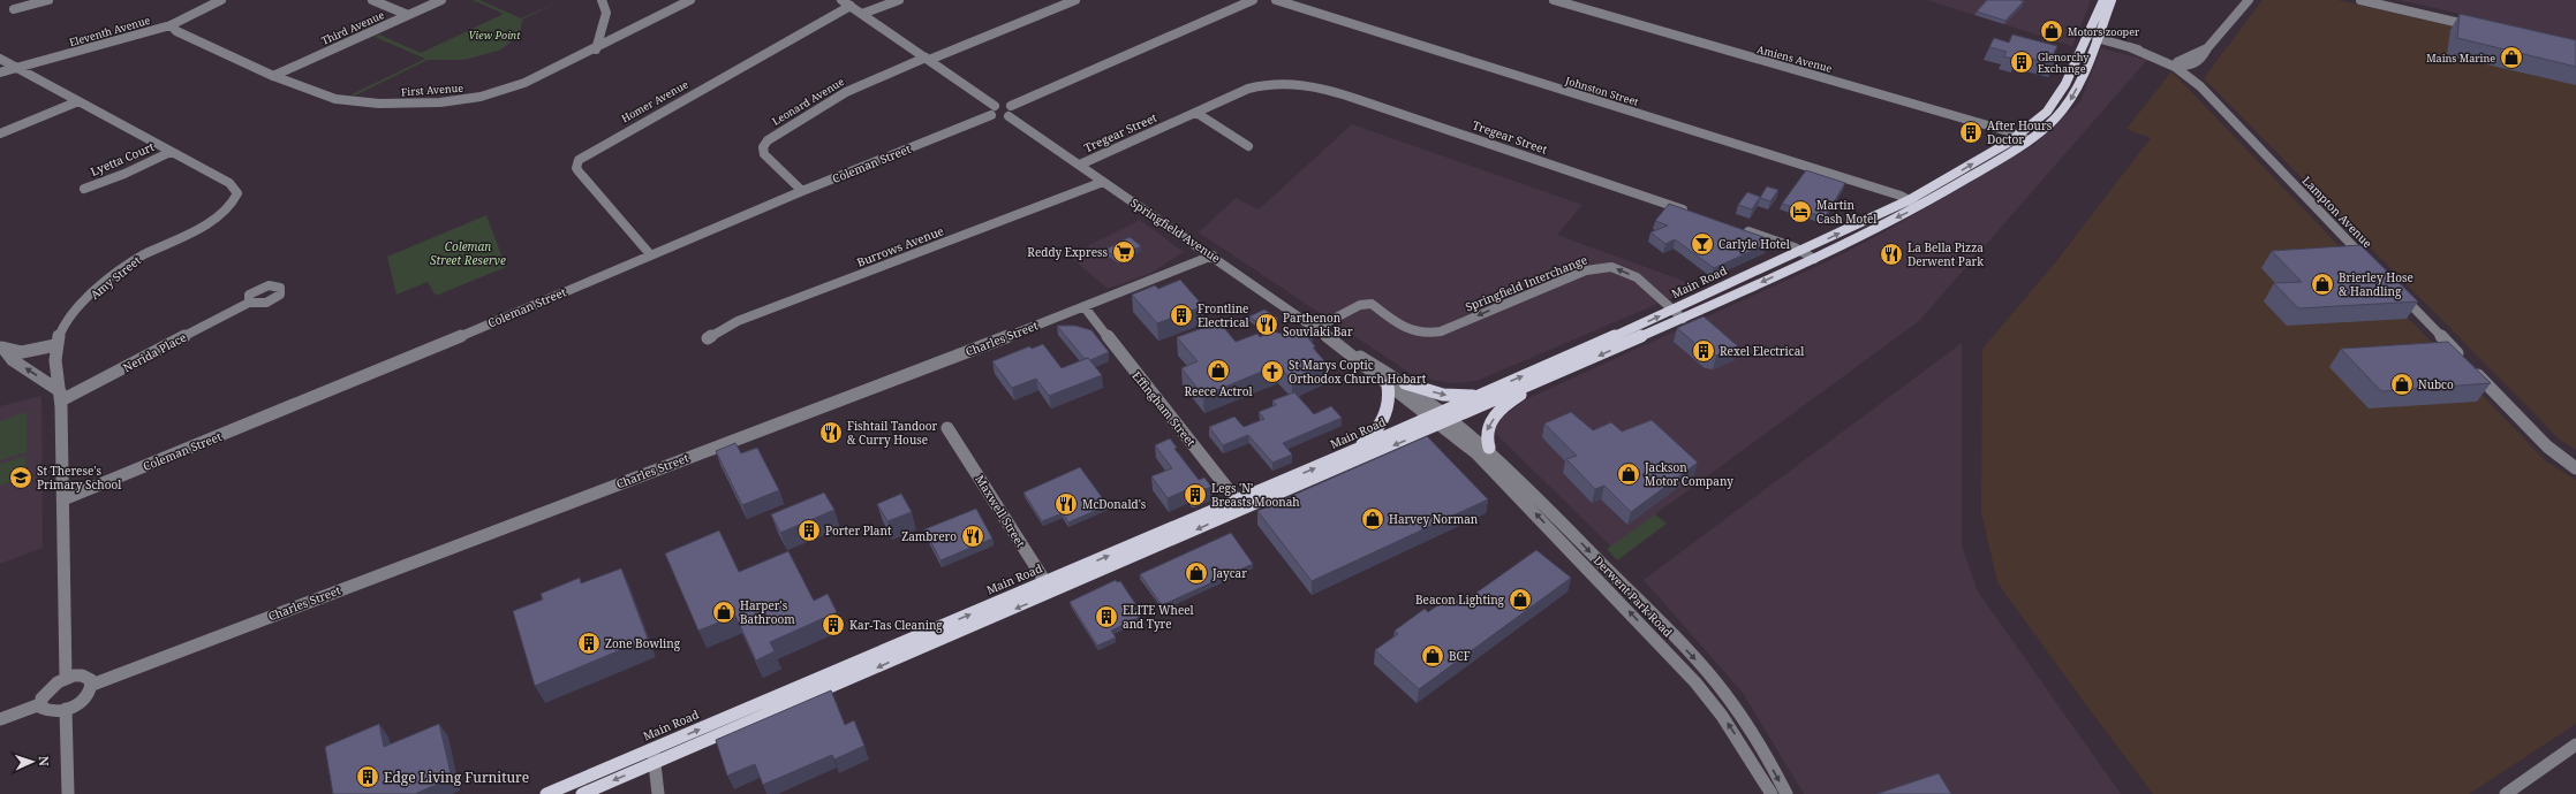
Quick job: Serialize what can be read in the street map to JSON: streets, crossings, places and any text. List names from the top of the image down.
{
  "streets": {
    "main road": ["Main Road"],
    "street": [
      "Third Avenue",
      "Eleventh Avenue",
      "Amiens Avenue",
      "First Avenue",
      "Johnston Street",
      "Homer Avenue",
      "Leonard Avenue",
      "Tregear Street",
      "Lyetta Court",
      "Coleman Street",
      "Lampton Avenue",
      "Springfield Avenue",
      "Burrows Avenue",
      "Amy Street",
      "Springfield Interchange",
      "Charles Street",
      "Nerida Place",
      "Effingham Street",
      "Maxwell Street",
      "Derwent Park Road"
    ]
  },
  "crossings": [
    ["Third Avenue", "First Avenue"],
    ["Eleventh Avenue", "First Avenue"],
    ["Eleventh Avenue", "Amy Street"],
    ["Amiens Avenue", "Main Road"],
    ["Johnston Street", "Main Road"],
    ["Homer Avenue", "Coleman Street"],
    ["Leonard Avenue", "Coleman Street"],
    ["Tregear Street", "Springfield Avenue"],
    ["Lyetta Court", "Amy Street"],
    ["Lampton Avenue", "Main Road"],
    ["Springfield Avenue", "Burrows Avenue"],
    ["Springfield Avenue", "Main Road"],
    ["Springfield Avenue", "Springfield Interchange"],
    ["Springfield Avenue", "Charles Street"],
    ["Springfield Avenue", "Derwent Park Road"],
    ["Main Road", "Springfield Interchange"],
    ["Main Road", "Effingham Street"],
    ["Main Road", "Maxwell Street"],
    ["Main Road", "Derwent Park Road"],
    ["Charles Street", "Effingham Street"]
  ],
  "one_way": ["Springfield Interchange"],
  "parks": ["View Point", "Coleman Street Reserve"],
  "places": {
    "shop": [
      "Motors zooper",
      "Mains Marine",
      "Brierley Hose & Handling",
      "Reece Actrol",
      "Nubco",
      "Jackson Motor Company",
      "Harvey Norman",
      "Jaycar",
      "Beacon Lighting",
      "Harper's Bathroom",
      "BCF"
    ],
    "building": [
      "Glenorchy Exchange",
      "After Hours Doctor",
      "Frontline Electrical",
      "Rexel Electrical",
      "Legs 'N' Breasts Moonah",
      "Porter Plant",
      "ELITE Wheel and Tyre",
      "Kar-Tas Cleaning",
      "Zone Bowling",
      "Edge Living Furniture"
    ],
    "hotel": ["Martin Cash Motel"],
    "bar": ["Carlyle Hotel"],
    "supermarket": ["Reddy Express"],
    "restaurant": [
      "La Bella Pizza Derwent Park",
      "Parthenon Souvlaki Bar",
      "Fishtail Tandoor & Curry House",
      "McDonald's",
      "Zambrero"
    ],
    "church": ["St Marys Coptic Orthodox Church Hobart"],
    "school or university": ["St Therese's Primary School"]
  },
  "north": "right"
}
